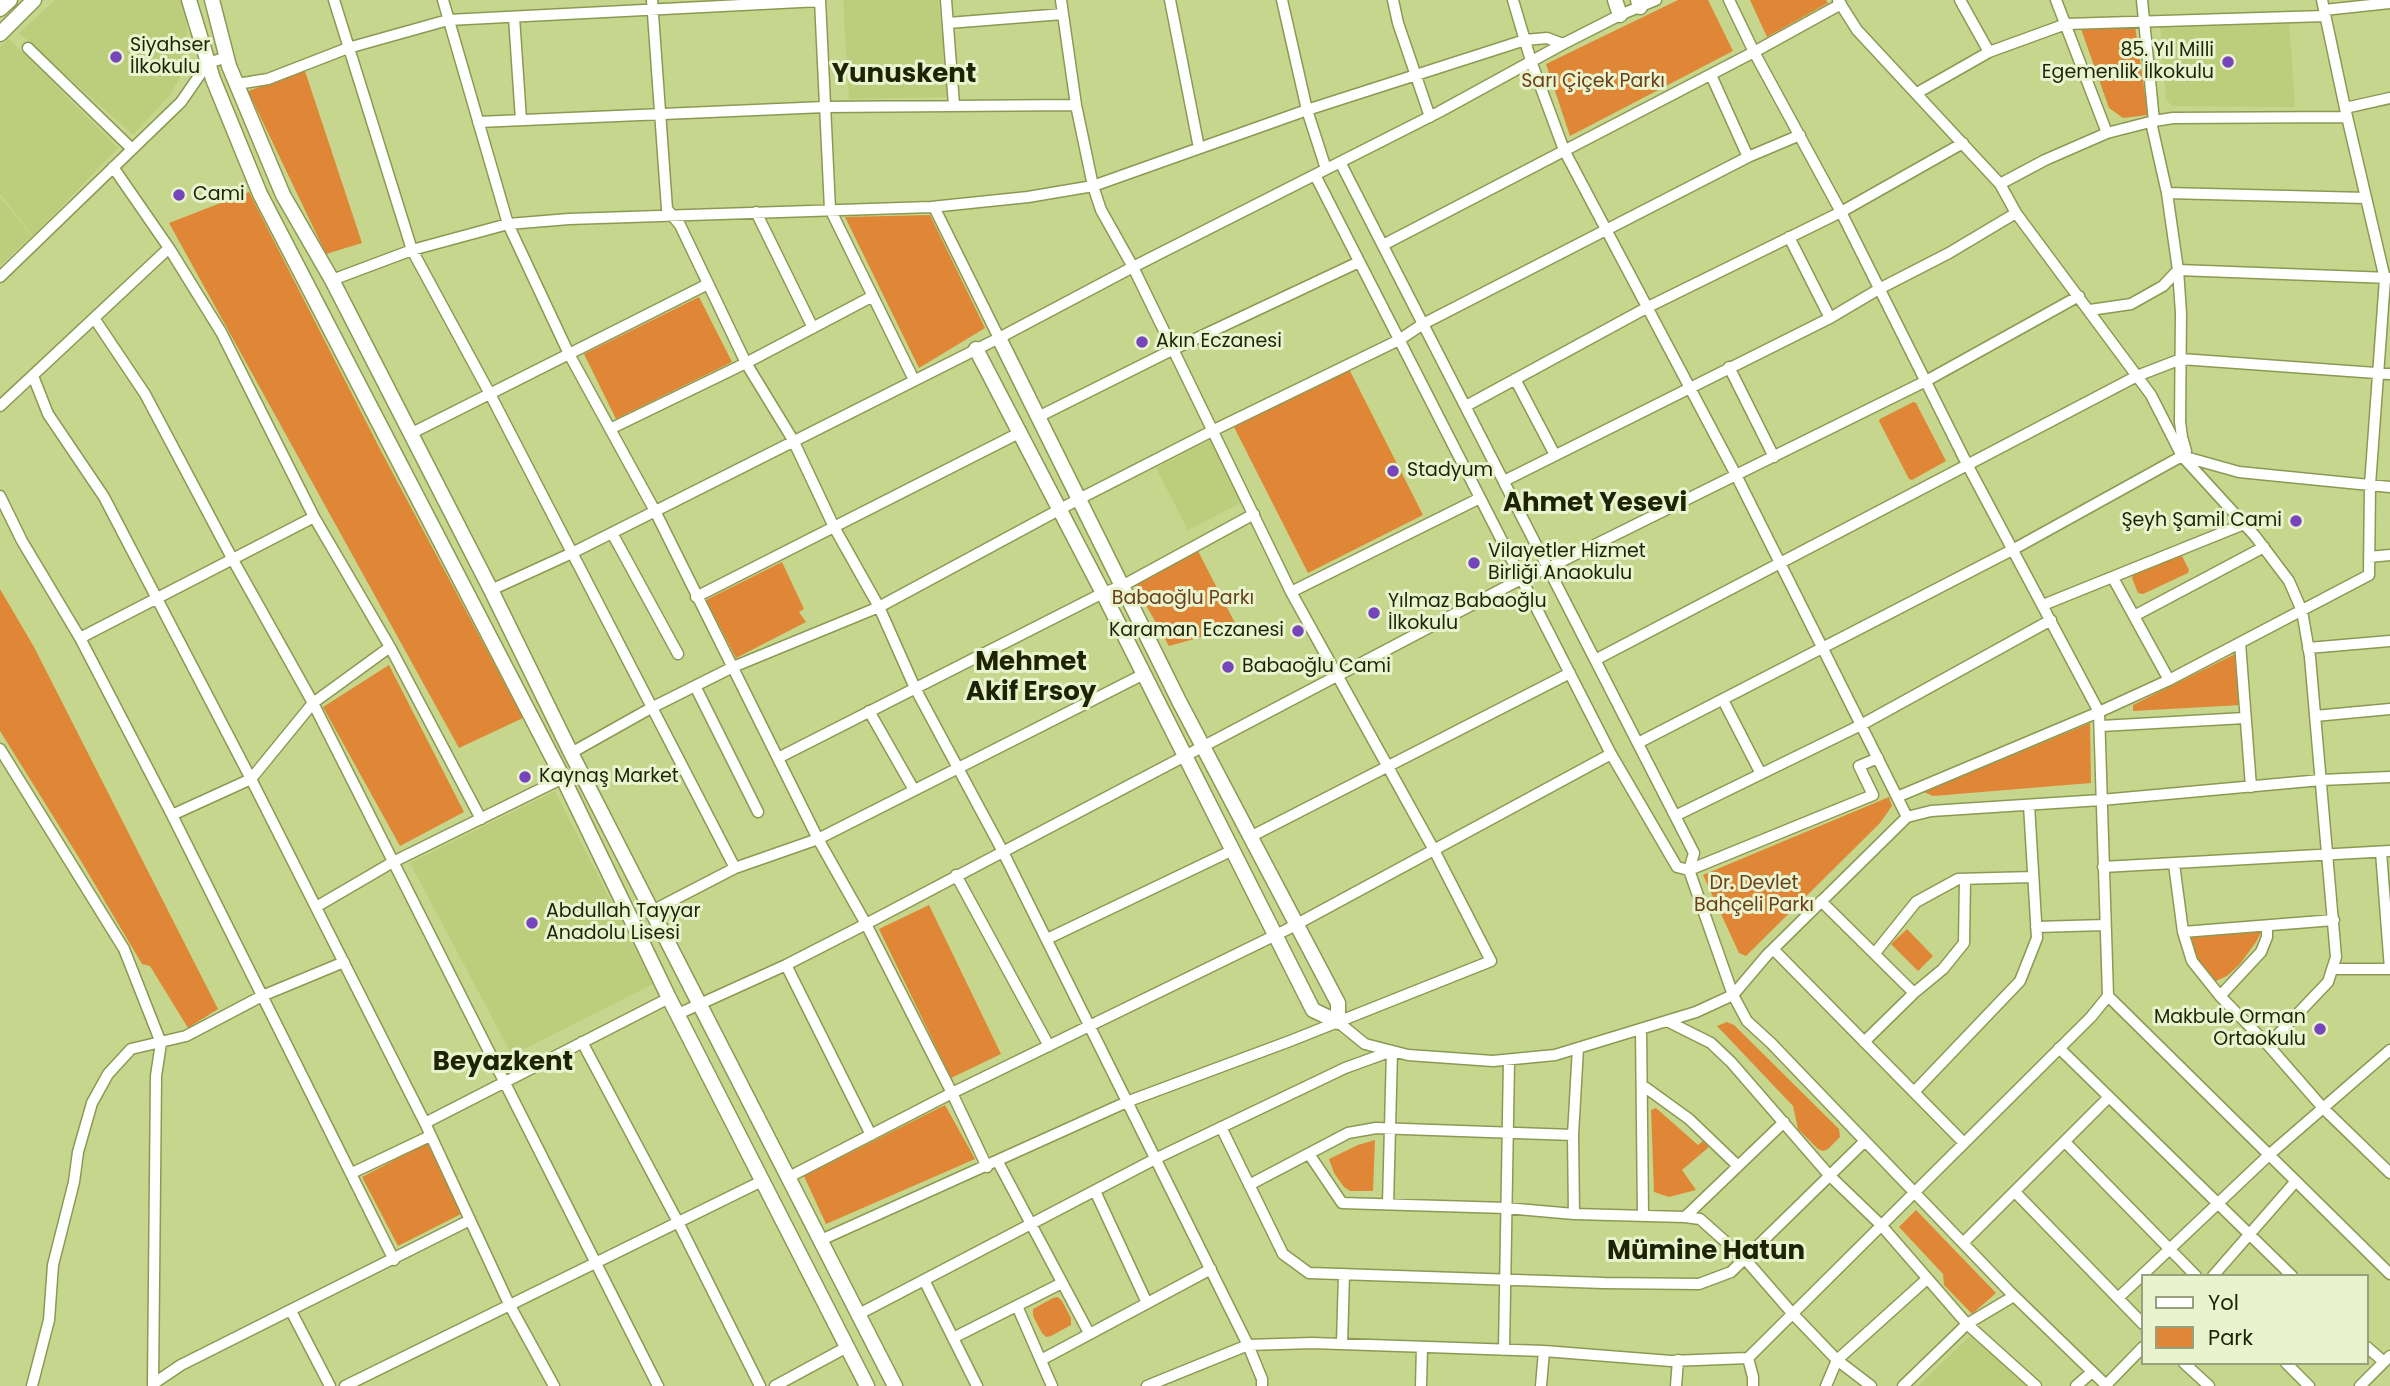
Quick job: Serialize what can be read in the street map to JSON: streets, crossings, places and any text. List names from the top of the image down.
{
  "districts": [
    "Yunuskent",
    "Ahmet Yesevi",
    "Mehmet Akif Ersoy",
    "Beyazkent",
    "Mümine Hatun"
  ],
  "parks": ["Sarı Çiçek Parkı", "Babaoğlu Parkı", "Dr. Devlet Bahçeli Parkı"],
  "places": [
    "Siyahser İlkokulu",
    "85. Yıl Milli Egemenlik İlkokulu",
    "Cami",
    "Akın Eczanesi",
    "Stadyum",
    "Şeyh Şamil Cami",
    "Vilayetler Hizmet Birliği Anaokulu",
    "Yılmaz Babaoğlu İlkokulu",
    "Karaman Eczanesi",
    "Babaoğlu Cami",
    "Kaynaş Market",
    "Abdullah Tayyar Anadolu Lisesi",
    "Makbule Orman Ortaokulu"
  ],
  "legend": ["Yol", "Park"]
}
